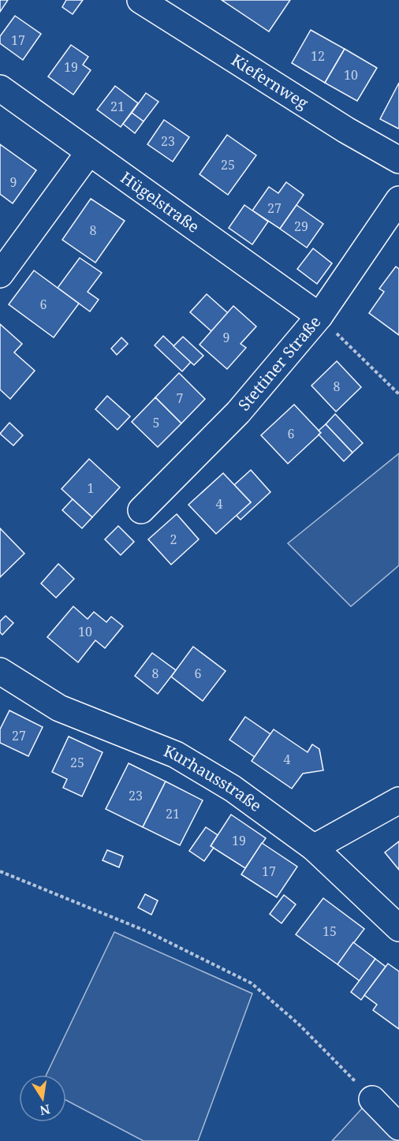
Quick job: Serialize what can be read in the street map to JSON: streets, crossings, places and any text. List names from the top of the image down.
{
  "streets": {
    "street": [
      "Kiefernweg",
      "Hügelstraße",
      "Stettiner Straße",
      "Kurhausstraße"
    ]
  },
  "crossings": [
    ["Hügelstraße", "Stettiner Straße"]
  ],
  "house_numbers": [
    "17",
    "12",
    "19",
    "10",
    "21",
    "23",
    "25",
    "9",
    "27",
    "29",
    "8",
    "6",
    "9",
    "8",
    "7",
    "5",
    "6",
    "1",
    "4",
    "2",
    "10",
    "8",
    "6",
    "27",
    "4",
    "25",
    "23",
    "21",
    "19",
    "17",
    "15"
  ],
  "north": "bottom"
}
